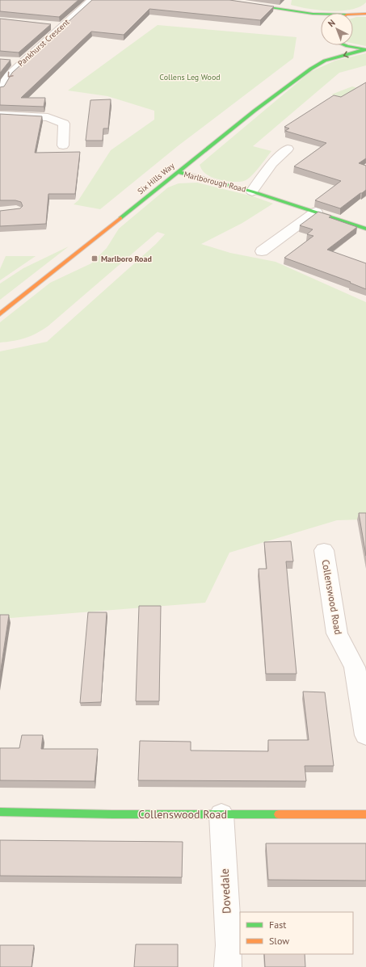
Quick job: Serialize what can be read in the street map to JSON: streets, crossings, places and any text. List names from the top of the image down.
{
  "streets": {
    "street": [
      "Pankhurst Crescent",
      "Six Hills Way",
      "Marlborough Road",
      "Collenswood Road",
      "Dovedale"
    ]
  },
  "crossings": [
    ["Six Hills Way", "Marlborough Road"],
    ["Collenswood Road", "Dovedale"]
  ],
  "parks": ["Collens Leg Wood"],
  "places": {
    "transit": ["Marlboro Road"]
  },
  "legend": ["Fast", "Slow"],
  "north": "top left"
}
